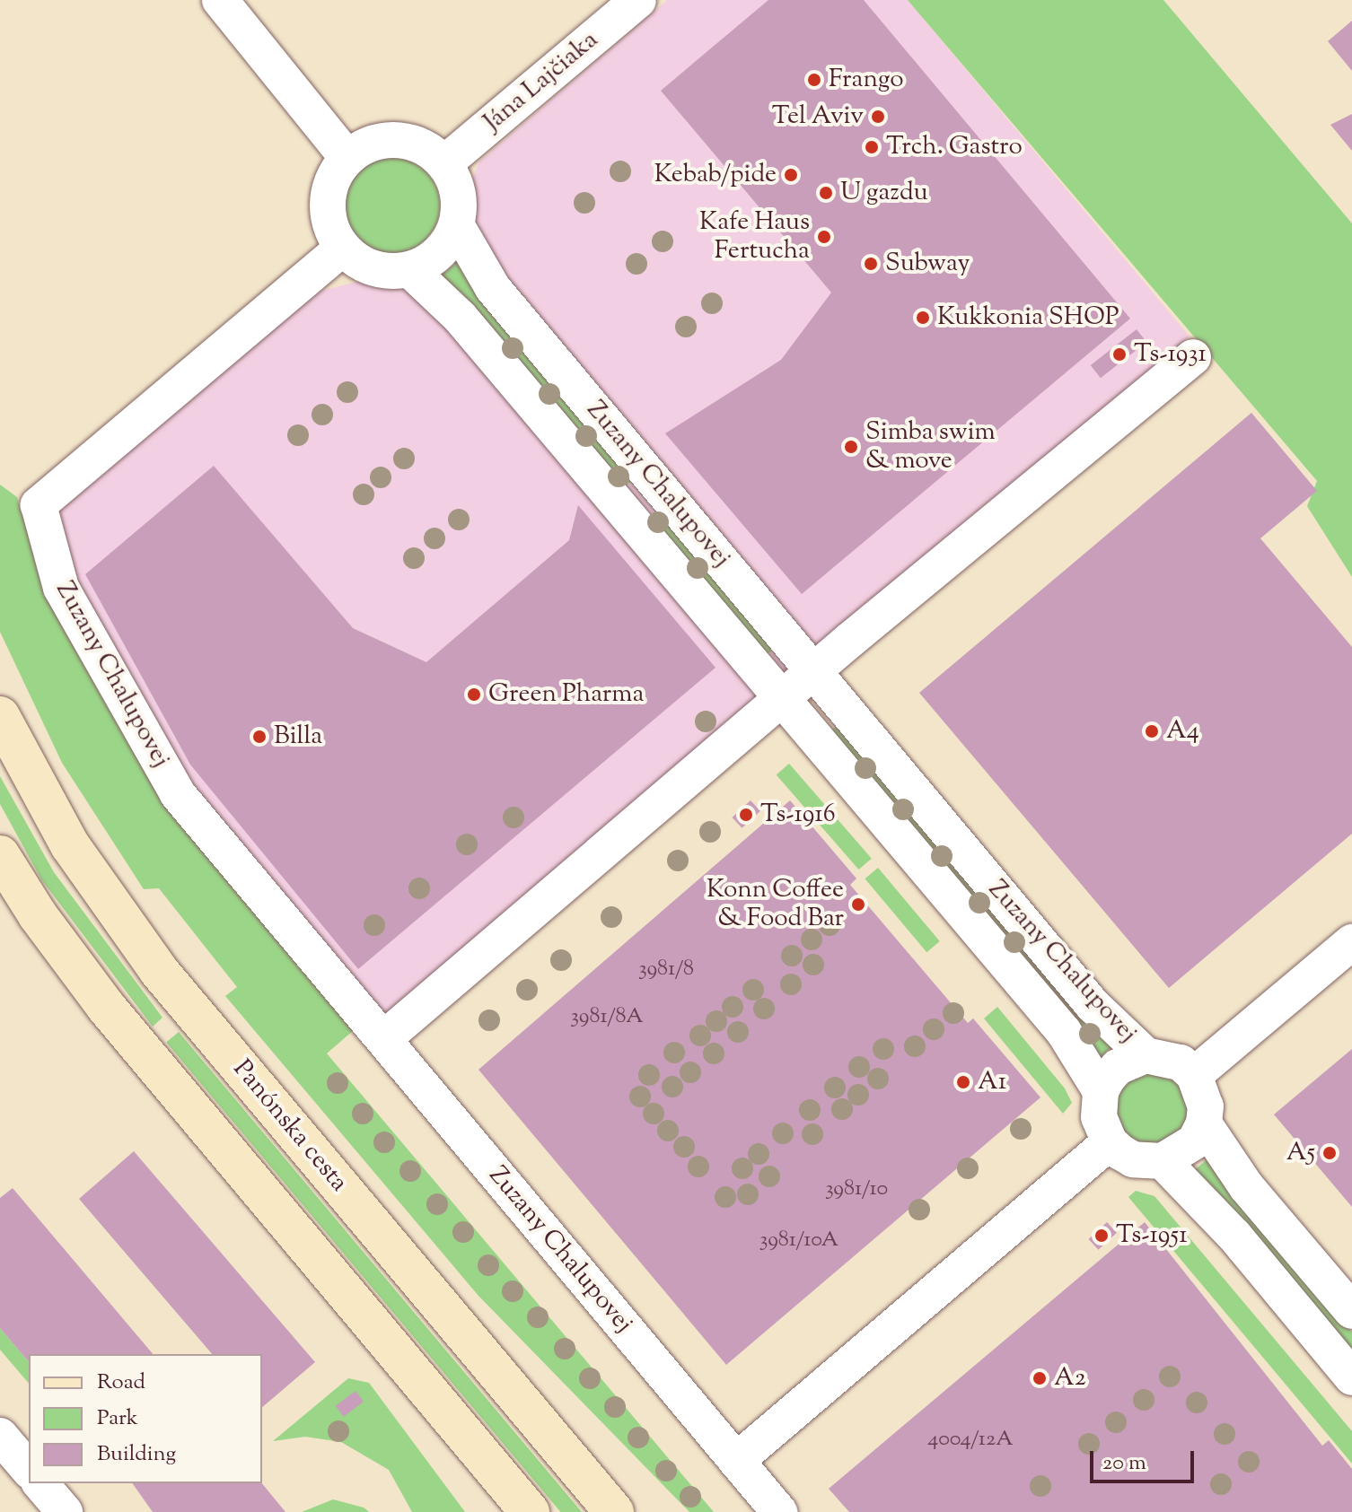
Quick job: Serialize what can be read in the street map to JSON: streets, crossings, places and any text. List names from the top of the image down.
{
  "streets": {
    "main road": ["Panónska cesta"],
    "street": ["Jána Lajčiaka", "Zuzany Chalupovej"]
  },
  "crossings": [
    ["Jána Lajčiaka", "Zuzany Chalupovej"]
  ],
  "places": [
    "Frango",
    "Tel Aviv",
    "Trch. Gastro",
    "Kebab/pide",
    "U gazdu",
    "Kafe Haus Fertucha",
    "Subway",
    "Kukkonia SHOP",
    "Ts-1931",
    "Simba swim & move",
    "Green Pharma",
    "A4",
    "Billa",
    "Ts-1916",
    "Konn Coffee & Food Bar",
    "A1",
    "A5",
    "Ts-1951",
    "A2"
  ],
  "house_numbers": [
    "3981/8",
    "3981/8A",
    "3981/10",
    "3981/10A",
    "4004/12A"
  ],
  "legend": ["Road", "Park", "Building"],
  "scale_bar": "20 m"
}
